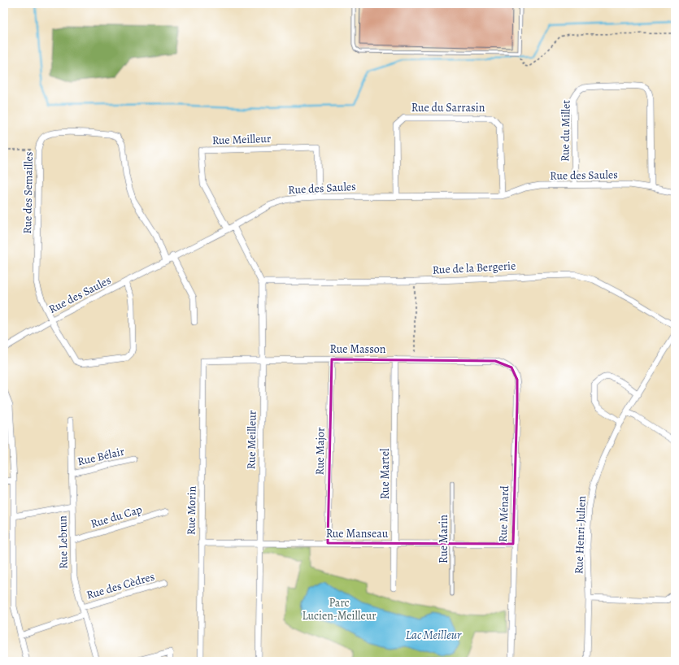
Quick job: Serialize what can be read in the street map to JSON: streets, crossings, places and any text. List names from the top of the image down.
{
  "streets": {
    "street": [
      "Rue du Sarrasin",
      "Rue du Millet",
      "Rue Meilleur",
      "Rue des Saules",
      "Rue des Semailles",
      "Rue de la Bergerie",
      "Rue Masson",
      "Rue Major",
      "Rue Bélair",
      "Rue Martel",
      "Rue Morin",
      "Rue Ménard",
      "Rue du Cap",
      "Rue Manseau",
      "Rue Henri-Julien",
      "Rue Lebrun",
      "Rue des Cèdres"
    ],
    "lane": ["Rue Marin"]
  },
  "crossings": [
    ["Rue du Sarrasin", "Rue des Saules"],
    ["Rue du Millet", "Rue des Saules"],
    ["Rue Meilleur", "Rue des Saules"],
    ["Rue Meilleur", "Rue de la Bergerie"],
    ["Rue Meilleur", "Rue Masson"],
    ["Rue Meilleur", "Rue Manseau"],
    ["Rue des Saules", "Rue des Semailles"],
    ["Rue Masson", "Rue Major"],
    ["Rue Masson", "Rue Martel"],
    ["Rue Masson", "Rue Morin"],
    ["Rue Masson", "Rue Ménard"],
    ["Rue Major", "Rue Manseau"],
    ["Rue Bélair", "Rue Lebrun"],
    ["Rue Martel", "Rue Manseau"],
    ["Rue Morin", "Rue Manseau"],
    ["Rue Ménard", "Rue Manseau"],
    ["Rue du Cap", "Rue Lebrun"],
    ["Rue Manseau", "Rue Marin"],
    ["Rue Lebrun", "Rue des Cèdres"]
  ],
  "water": ["Lac Meilleur"],
  "parks": ["Parc Lucien-Meilleur"]
}
